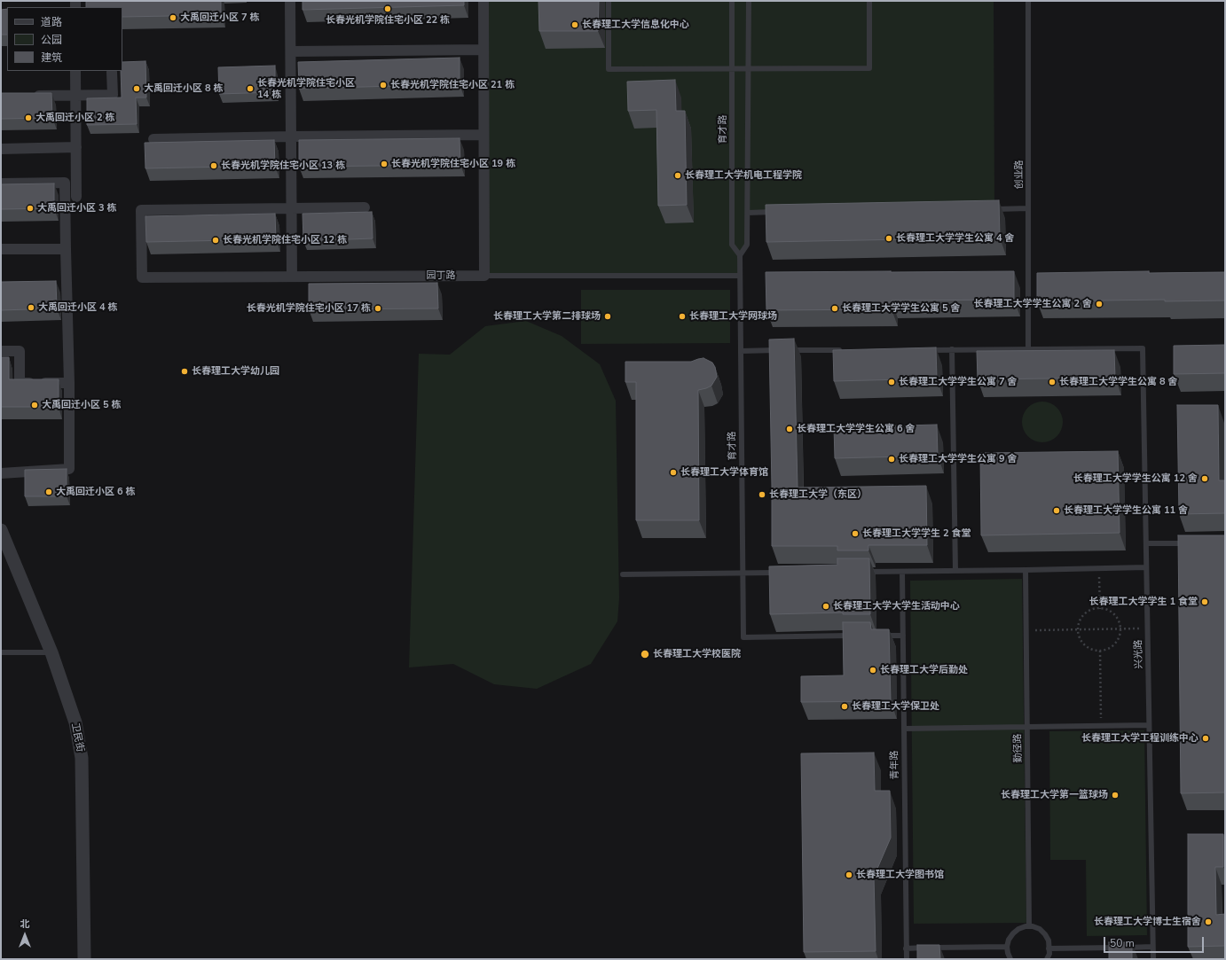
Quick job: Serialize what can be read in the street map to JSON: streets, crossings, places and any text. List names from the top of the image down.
{
  "streets": {
    "street": ["园丁路", "卫民街"],
    "lane": [
      "育才路",
      "创业路",
      "兴光路",
      "勤径路",
      "青年路"
    ]
  },
  "crossings": [
    ["育才路", "园丁路"],
    ["创业路", "兴光路"]
  ],
  "places": [
    "长春光机学院住宅小区 22 栋",
    "大禹回迁小区 7 栋",
    "长春理工大学信息化中心",
    "长春光机学院住宅小区 21 栋",
    "大禹回迁小区 8 栋",
    "长春光机学院住宅小区 14 栋",
    "大禹回迁小区 2 栋",
    "长春光机学院住宅小区 19 栋",
    "长春光机学院住宅小区 13 栋",
    "长春理工大学机电工程学院",
    "大禹回迁小区 3 栋",
    "长春理工大学学生公寓 4 舍",
    "长春光机学院住宅小区 12 栋",
    "长春理工大学学生公寓 2 舍",
    "大禹回迁小区 4 栋",
    "长春光机学院住宅小区 17 栋",
    "长春理工大学学生公寓 5 舍",
    "长春理工大学第二排球场",
    "长春理工大学网球场",
    "长春理工大学幼儿园",
    "长春理工大学学生公寓 7 舍",
    "长春理工大学学生公寓 8 舍",
    "大禹回迁小区 5 栋",
    "长春理工大学学生公寓 6 舍",
    "长春理工大学学生公寓 9 舍",
    "长春理工大学体育馆",
    "长春理工大学学生公寓 12 舍",
    "大禹回迁小区 6 栋",
    "长春理工大学（东区）",
    "长春理工大学学生公寓 11 舍",
    "长春理工大学学生 2 食堂",
    "长春理工大学学生 1 食堂",
    "长春理工大学大学生活动中心",
    "长春理工大学校医院",
    "长春理工大学后勤处",
    "长春理工大学保卫处",
    "长春理工大学工程训练中心",
    "长春理工大学第一篮球场",
    "长春理工大学图书馆",
    "长春理工大学博士生宿舍"
  ],
  "legend": ["道路", "公园", "建筑"],
  "scale_bar": "50 m",
  "north": "top"
}
